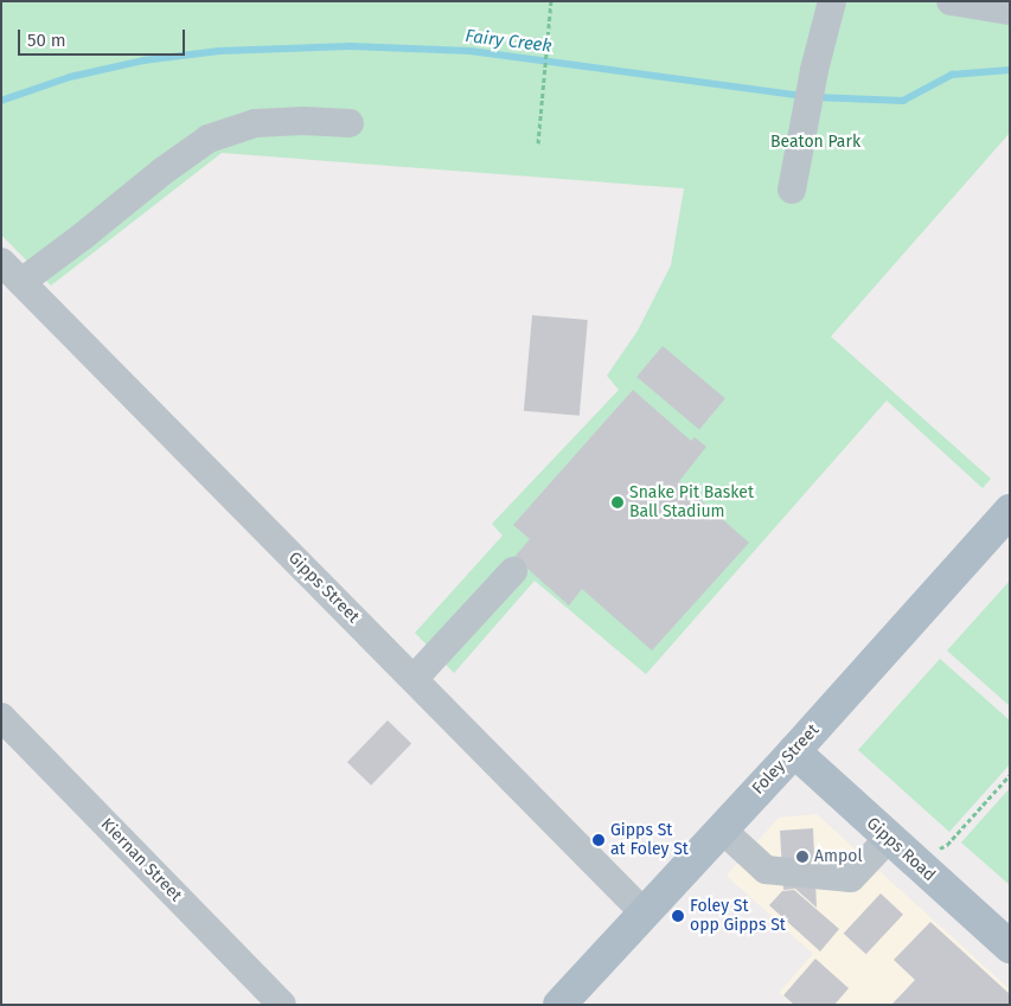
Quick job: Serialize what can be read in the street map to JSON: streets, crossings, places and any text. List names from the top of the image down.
{
  "streets": {
    "main road": ["Foley Street", "Gipps Road"],
    "street": ["Gipps Street", "Kiernan Street"]
  },
  "crossings": [
    ["Gipps Street", "Foley Street"],
    ["Foley Street", "Gipps Road"]
  ],
  "water": ["Fairy Creek"],
  "parks": ["Beaton Park"],
  "places": [
    "Snake Pit Basket Ball Stadium",
    "Gipps St at Foley St",
    "Ampol",
    "Foley St opp Gipps St"
  ],
  "scale_bar": "50 m"
}
